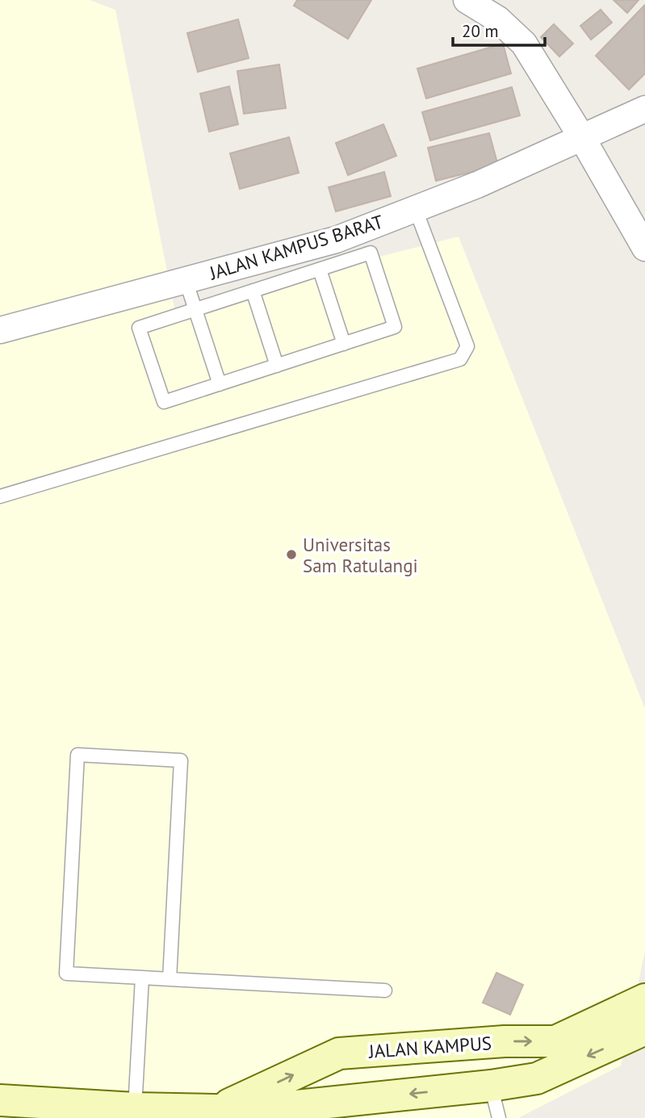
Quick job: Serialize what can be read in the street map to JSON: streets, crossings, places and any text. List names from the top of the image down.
{
  "streets": {
    "street": ["JALAN KAMPUS BARAT", "JALAN KAMPUS"]
  },
  "places": ["Universitas Sam Ratulangi"],
  "scale_bar": "20 m"
}
